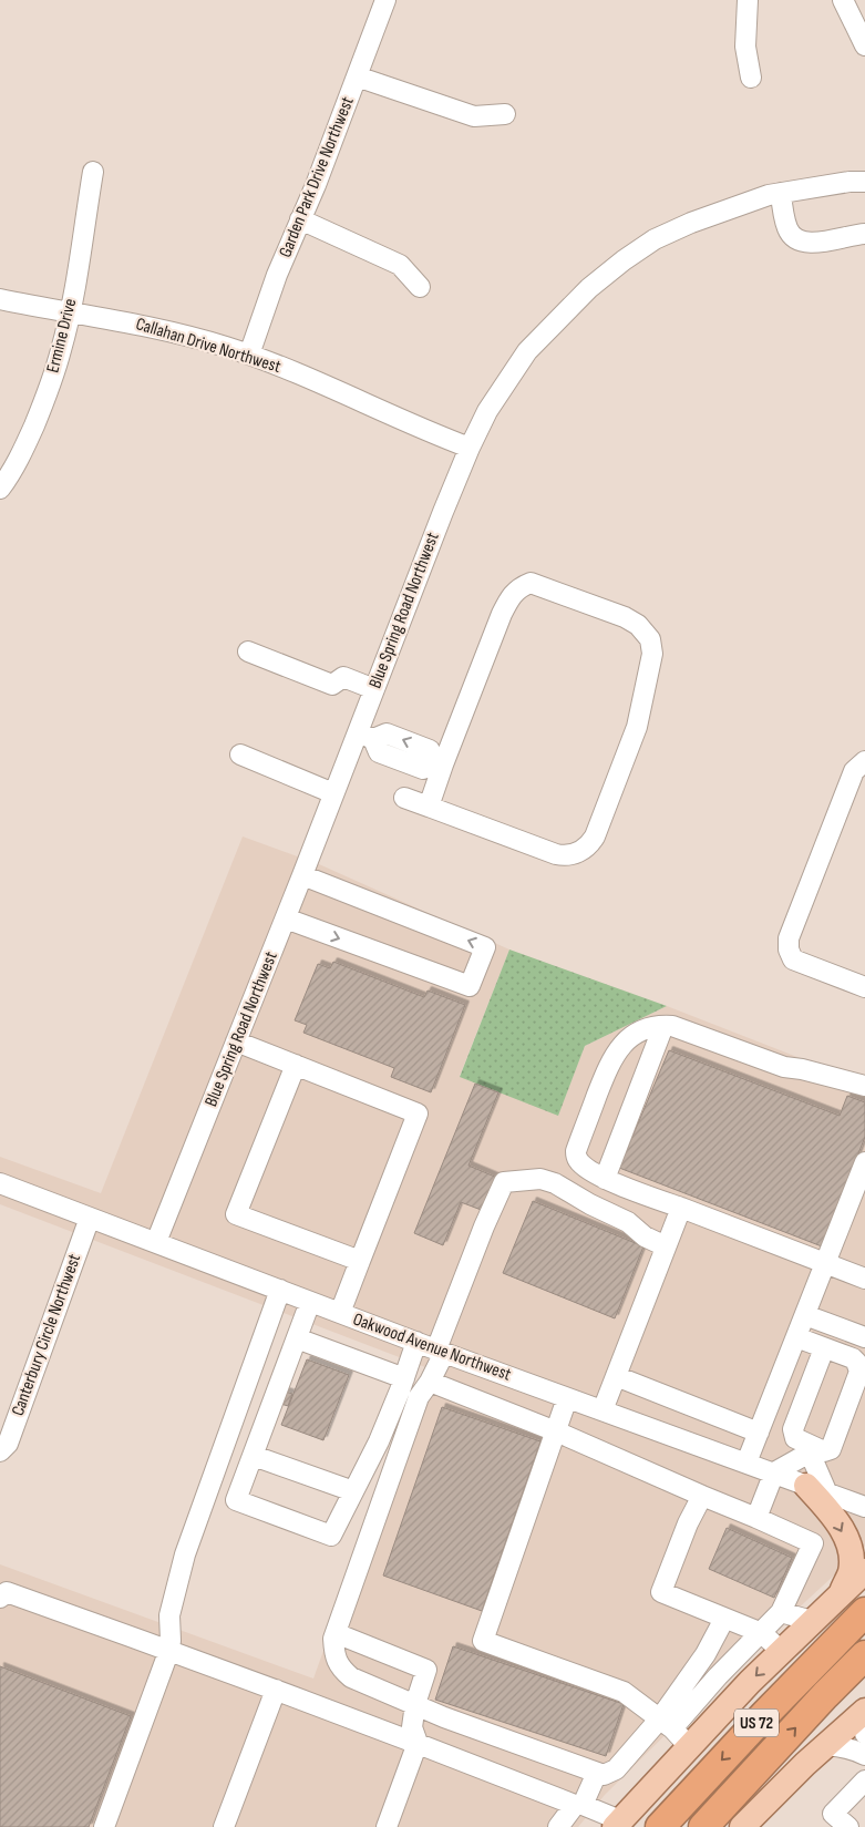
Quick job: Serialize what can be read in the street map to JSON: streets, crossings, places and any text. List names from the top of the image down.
{
  "streets": {
    "highway": ["US 72"],
    "street": [
      "Garden Park Drive Northwest",
      "Ermine Drive",
      "Callahan Drive Northwest",
      "Blue Spring Road Northwest",
      "Canterbury Circle Northwest",
      "Oakwood Avenue Northwest"
    ]
  },
  "crossings": [
    ["Garden Park Drive Northwest", "Callahan Drive Northwest"],
    ["Ermine Drive", "Callahan Drive Northwest"],
    ["Callahan Drive Northwest", "Blue Spring Road Northwest"],
    ["Blue Spring Road Northwest", "Oakwood Avenue Northwest"],
    ["Canterbury Circle Northwest", "Oakwood Avenue Northwest"]
  ]
}
